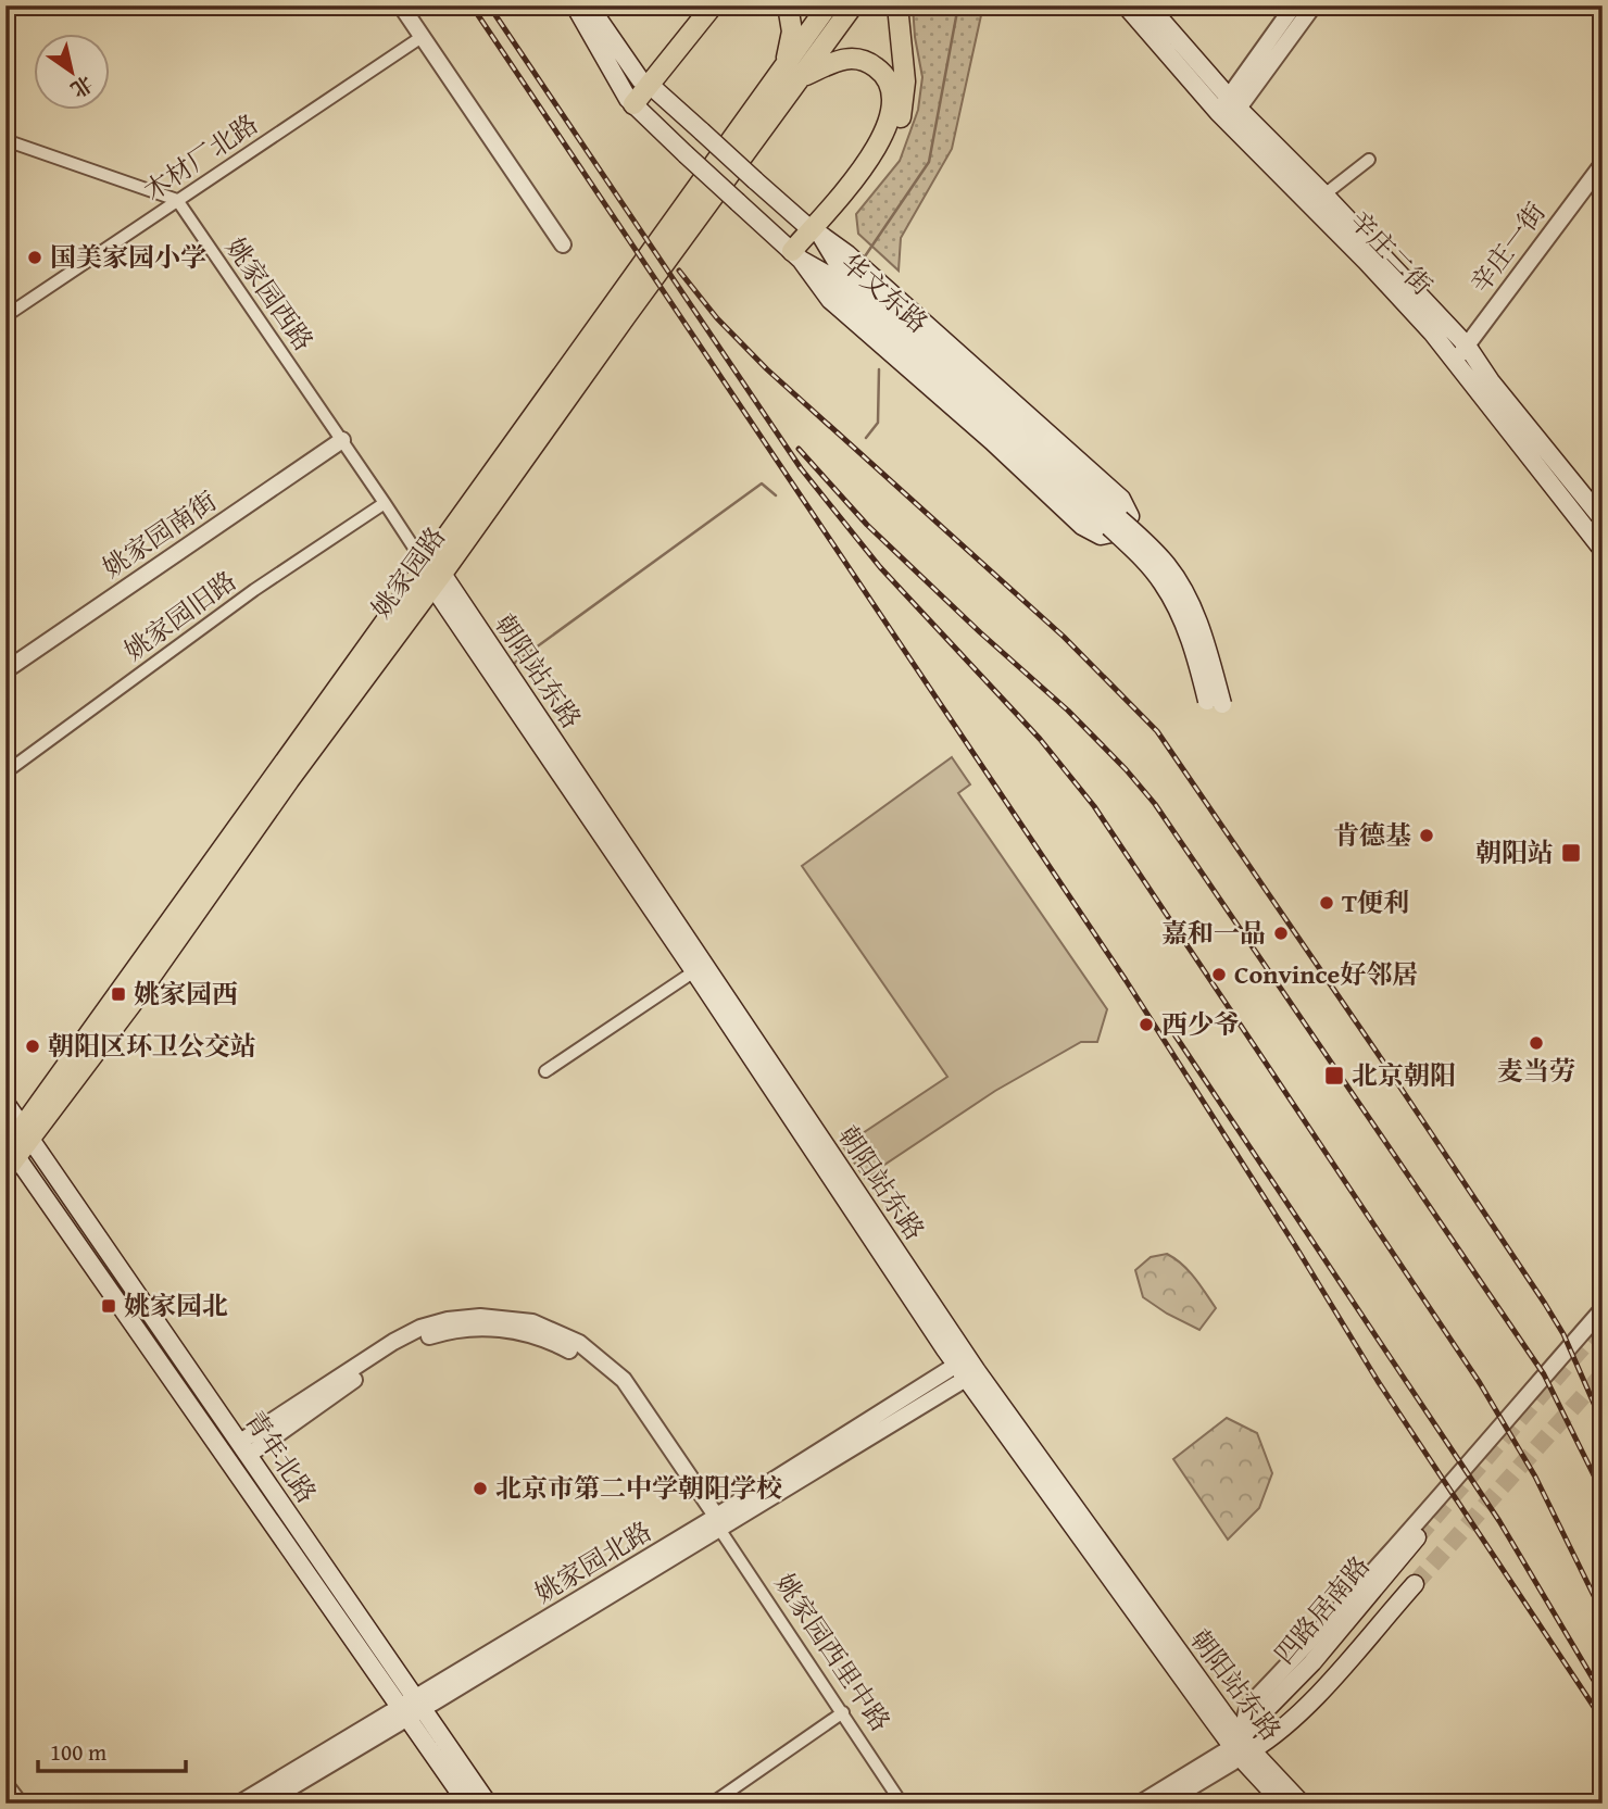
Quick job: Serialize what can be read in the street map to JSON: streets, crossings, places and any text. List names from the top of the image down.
{
  "streets": {
    "main road": [
      "辛庄二街",
      "华文东路",
      "姚家园路",
      "朝阳站东路",
      "青年北路",
      "四路居南路"
    ],
    "street": [
      "木材厂北路",
      "辛庄一街",
      "姚家园西路",
      "姚家园南街",
      "姚家园旧路",
      "姚家园北路",
      "姚家园西里中路"
    ]
  },
  "crossings": [
    ["木材厂北路", "姚家园西路"],
    ["辛庄一街", "辛庄二街"],
    ["姚家园西路", "姚家园南街"],
    ["姚家园西路", "姚家园路"],
    ["姚家园西路", "姚家园旧路"],
    ["姚家园西路", "朝阳站东路"],
    ["姚家园路", "朝阳站东路"],
    ["姚家园路", "青年北路"],
    ["朝阳站东路", "姚家园北路"],
    ["朝阳站东路", "四路居南路"],
    ["青年北路", "姚家园北路"],
    ["青年北路", "姚家园西里中路"],
    ["姚家园北路", "姚家园西里中路"]
  ],
  "places": {
    "other": [
      "国美家园小学",
      "肯德基",
      "T便利",
      "嘉和一品",
      "Convince好邻居",
      "西少爷",
      "麦当劳",
      "朝阳区环卫公交站",
      "北京市第二中学朝阳学校"
    ],
    "transit": [
      "朝阳站",
      "姚家园西",
      "北京朝阳",
      "姚家园北"
    ]
  },
  "scale_bar": "100 m",
  "north": "bottom right"
}
